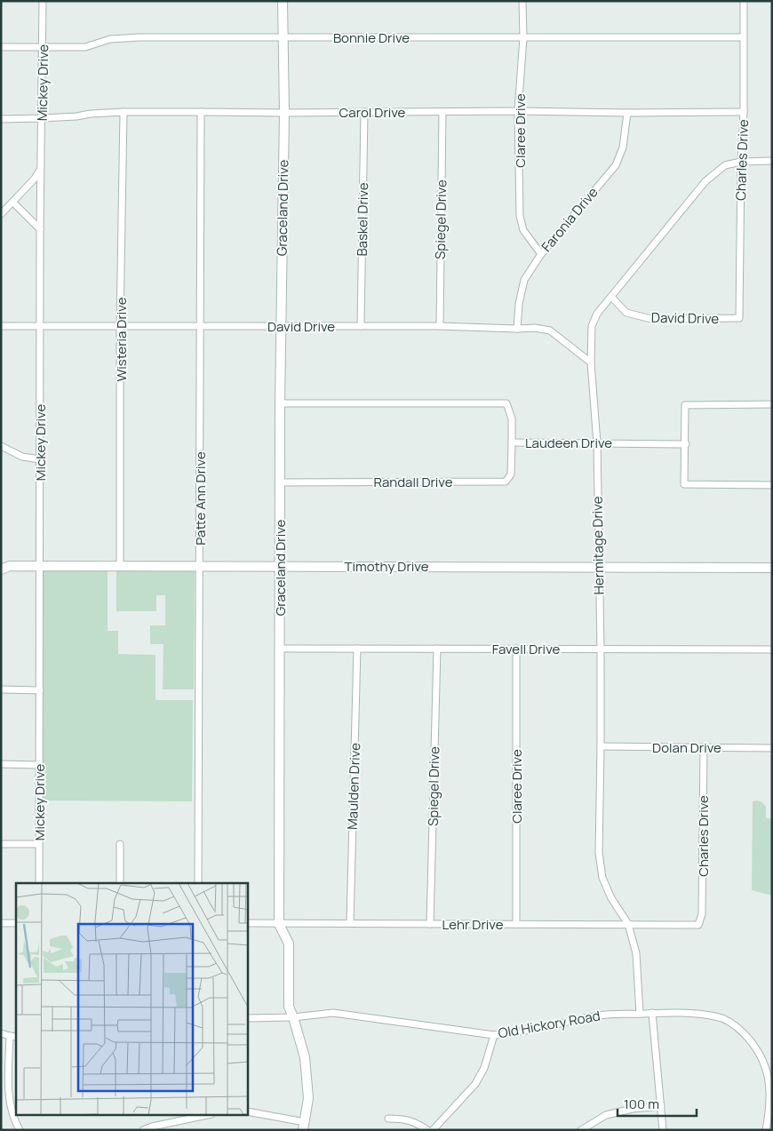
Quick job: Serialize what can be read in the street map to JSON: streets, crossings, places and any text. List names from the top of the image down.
{
  "streets": {
    "street": [
      "Bonnie Drive",
      "Mickey Drive",
      "Carol Drive",
      "Claree Drive",
      "Charles Drive",
      "Graceland Drive",
      "Baskel Drive",
      "Spiegel Drive",
      "Faronia Drive",
      "David Drive",
      "Wisteria Drive",
      "Laudeen Drive",
      "Randall Drive",
      "Patte Ann Drive",
      "Hermitage Drive",
      "Timothy Drive",
      "Favell Drive",
      "Dolan Drive",
      "Maulden Drive",
      "Lehr Drive",
      "Old Hickory Road"
    ]
  },
  "crossings": [
    ["Bonnie Drive", "Mickey Drive"],
    ["Bonnie Drive", "Claree Drive"],
    ["Bonnie Drive", "Charles Drive"],
    ["Bonnie Drive", "Graceland Drive"],
    ["Mickey Drive", "Carol Drive"],
    ["Mickey Drive", "David Drive"],
    ["Mickey Drive", "Timothy Drive"],
    ["Carol Drive", "Claree Drive"],
    ["Carol Drive", "Charles Drive"],
    ["Carol Drive", "Graceland Drive"],
    ["Carol Drive", "Baskel Drive"],
    ["Carol Drive", "Spiegel Drive"],
    ["Carol Drive", "Faronia Drive"],
    ["Carol Drive", "Wisteria Drive"],
    ["Carol Drive", "Patte Ann Drive"],
    ["Claree Drive", "Faronia Drive"],
    ["Claree Drive", "Favell Drive"],
    ["Claree Drive", "Lehr Drive"],
    ["Charles Drive", "David Drive"],
    ["Charles Drive", "Hermitage Drive"],
    ["Charles Drive", "Dolan Drive"],
    ["Charles Drive", "Lehr Drive"],
    ["Graceland Drive", "David Drive"],
    ["Graceland Drive", "Laudeen Drive"],
    ["Graceland Drive", "Randall Drive"],
    ["Graceland Drive", "Timothy Drive"],
    ["Graceland Drive", "Favell Drive"],
    ["Graceland Drive", "Lehr Drive"],
    ["Graceland Drive", "Old Hickory Road"],
    ["Baskel Drive", "David Drive"],
    ["Spiegel Drive", "David Drive"],
    ["Spiegel Drive", "Favell Drive"],
    ["Spiegel Drive", "Lehr Drive"],
    ["Faronia Drive", "David Drive"],
    ["David Drive", "Wisteria Drive"],
    ["David Drive", "Patte Ann Drive"],
    ["David Drive", "Hermitage Drive"],
    ["Wisteria Drive", "Timothy Drive"],
    ["Laudeen Drive", "Randall Drive"],
    ["Laudeen Drive", "Hermitage Drive"],
    ["Patte Ann Drive", "Timothy Drive"],
    ["Hermitage Drive", "Timothy Drive"],
    ["Hermitage Drive", "Favell Drive"],
    ["Hermitage Drive", "Dolan Drive"],
    ["Hermitage Drive", "Lehr Drive"],
    ["Hermitage Drive", "Old Hickory Road"],
    ["Favell Drive", "Maulden Drive"],
    ["Maulden Drive", "Lehr Drive"]
  ],
  "scale_bar": "100 m"
}
